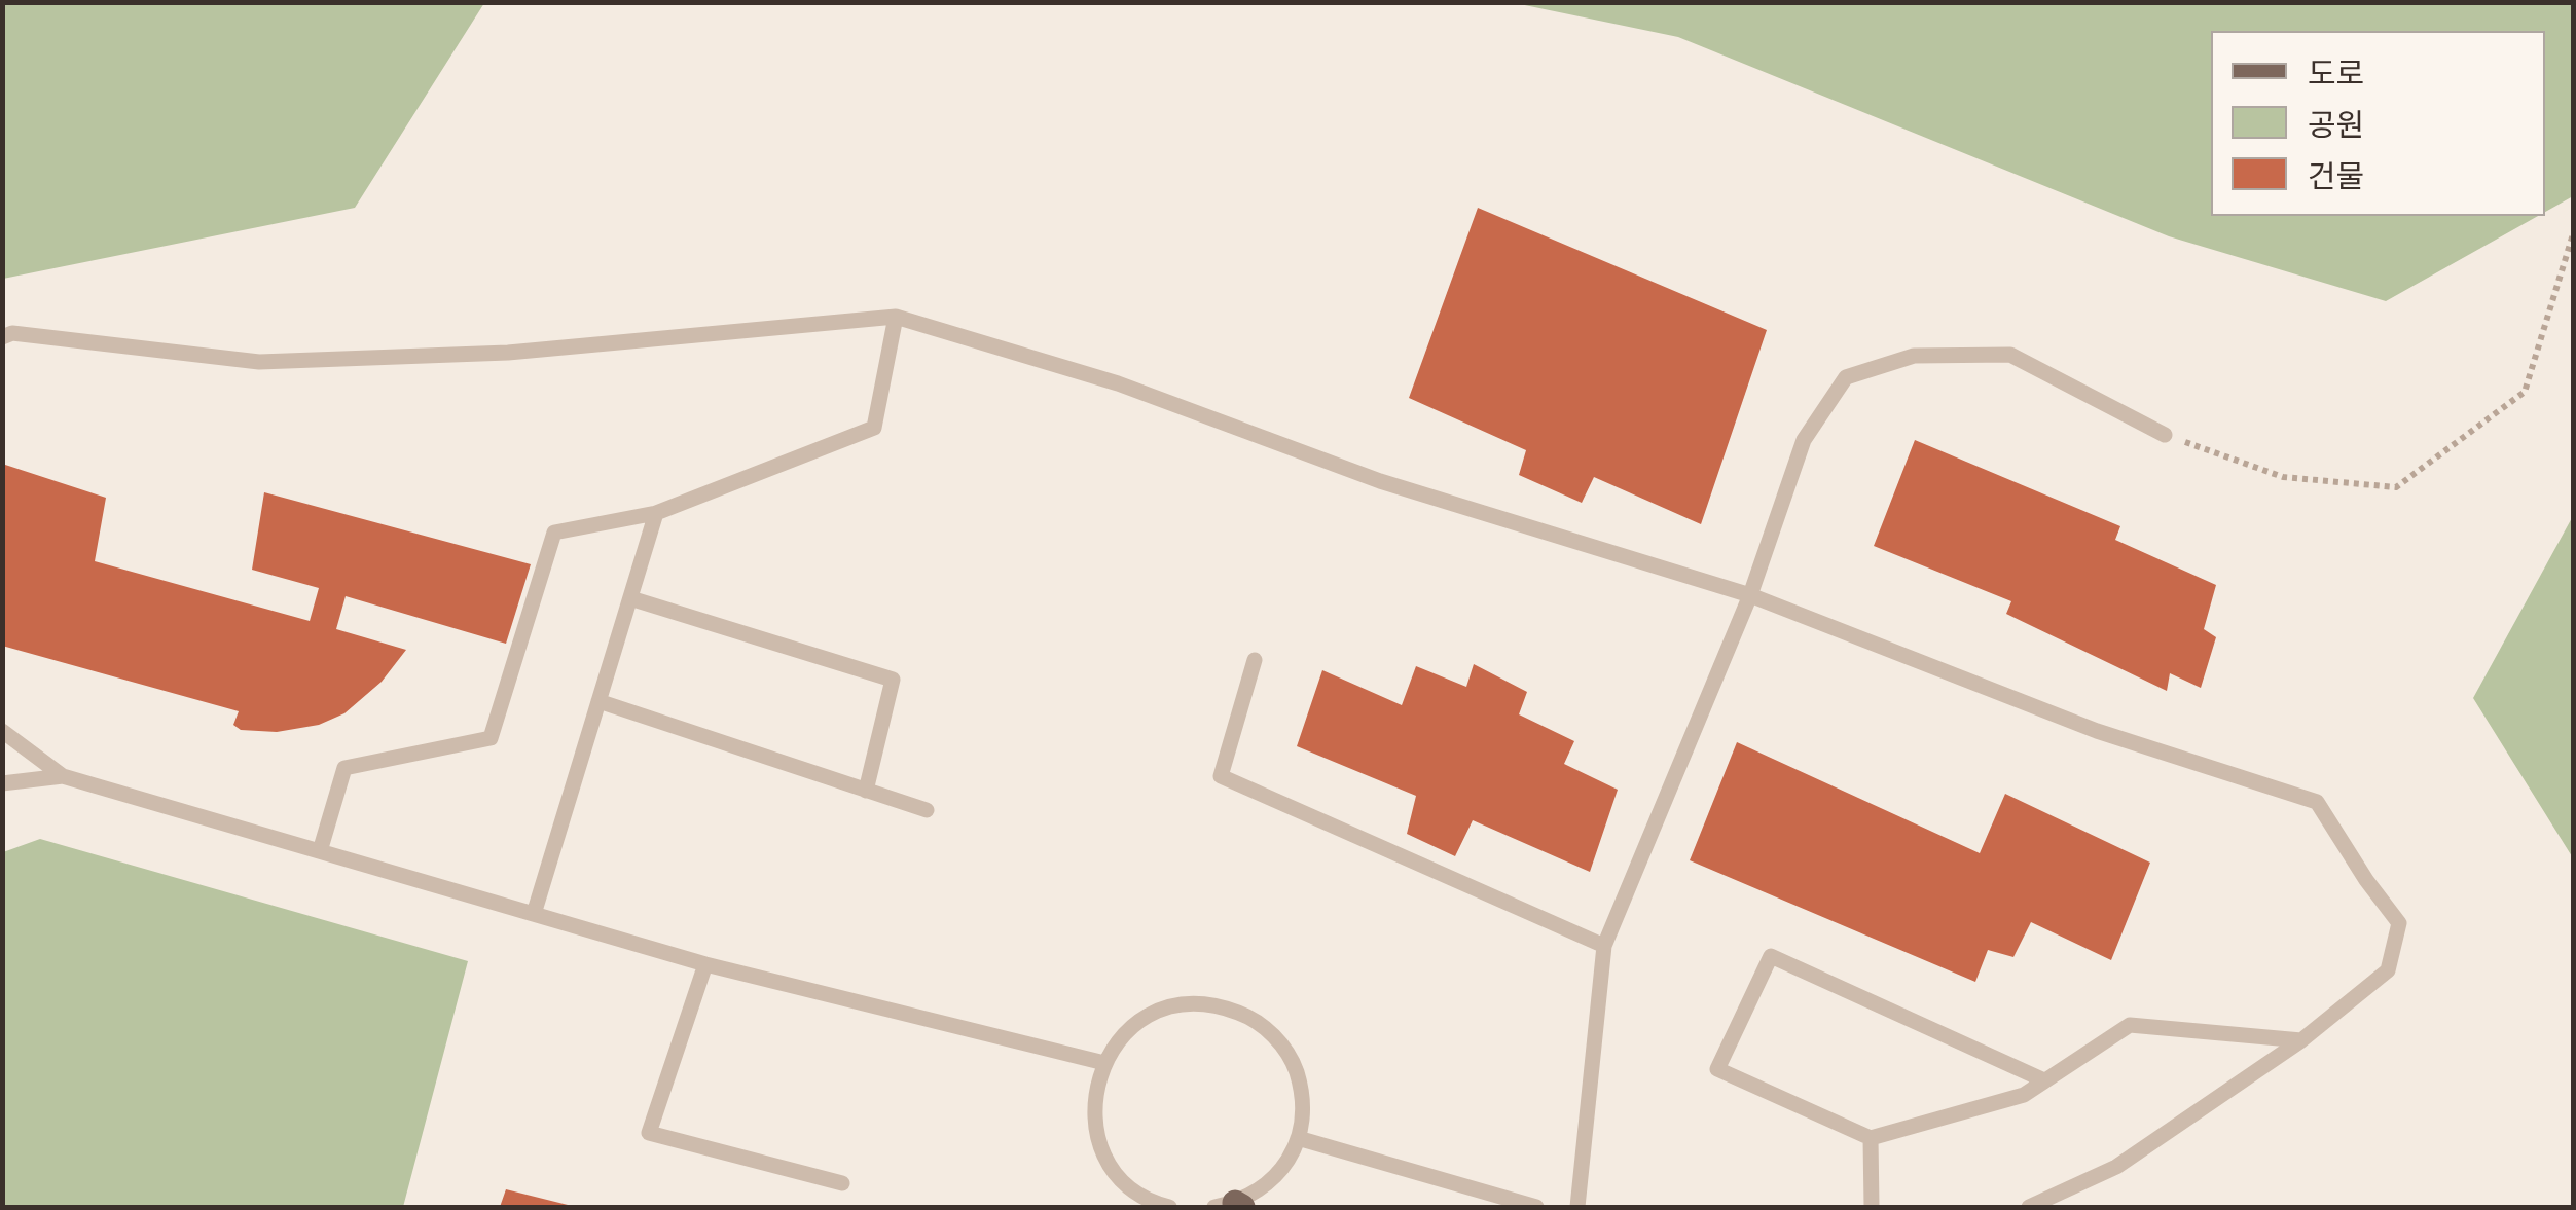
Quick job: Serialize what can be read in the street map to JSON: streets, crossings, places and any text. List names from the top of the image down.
{
  "legend": ["도로", "공원", "건물"]
}
